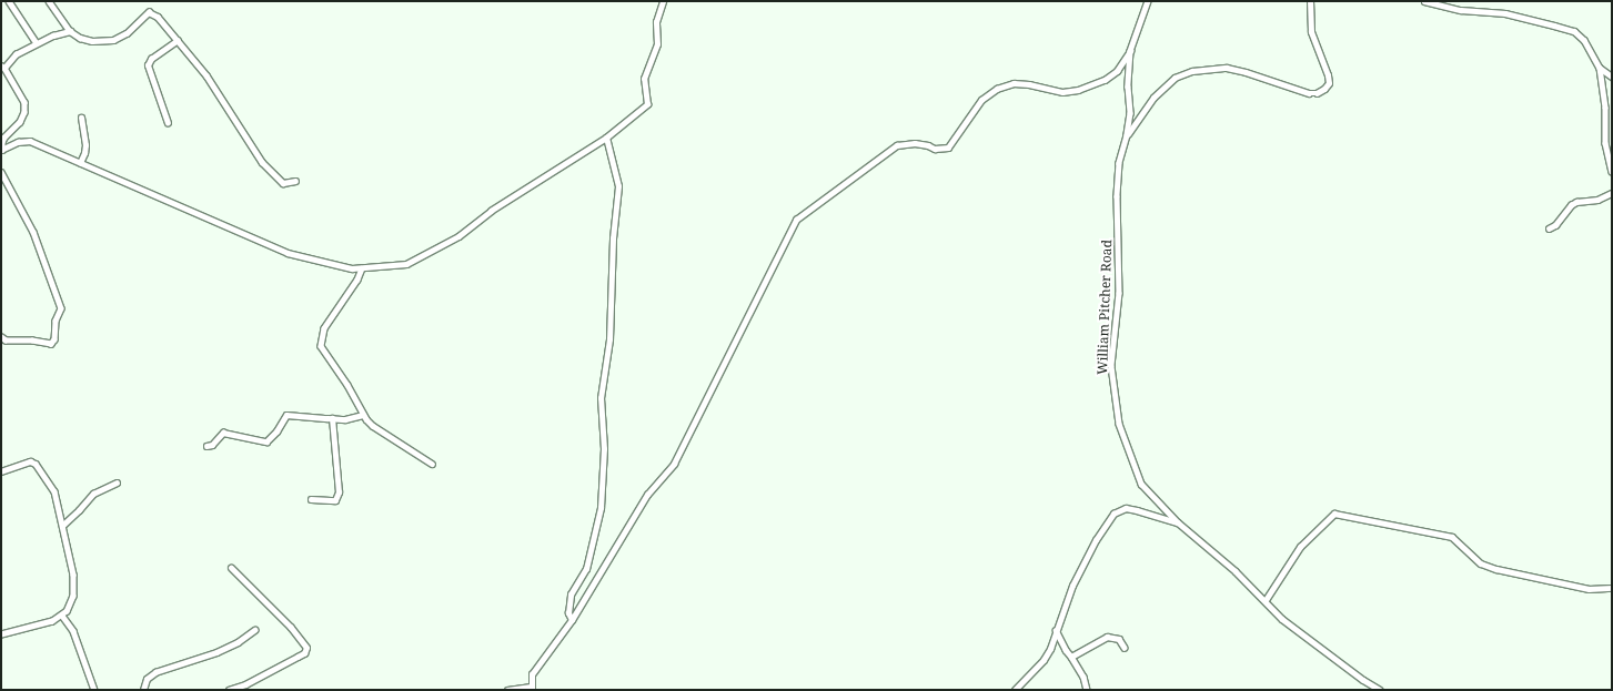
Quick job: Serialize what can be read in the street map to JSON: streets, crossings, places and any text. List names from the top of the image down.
{
  "streets": {
    "street": ["William Pitcher Road"]
  }
}
